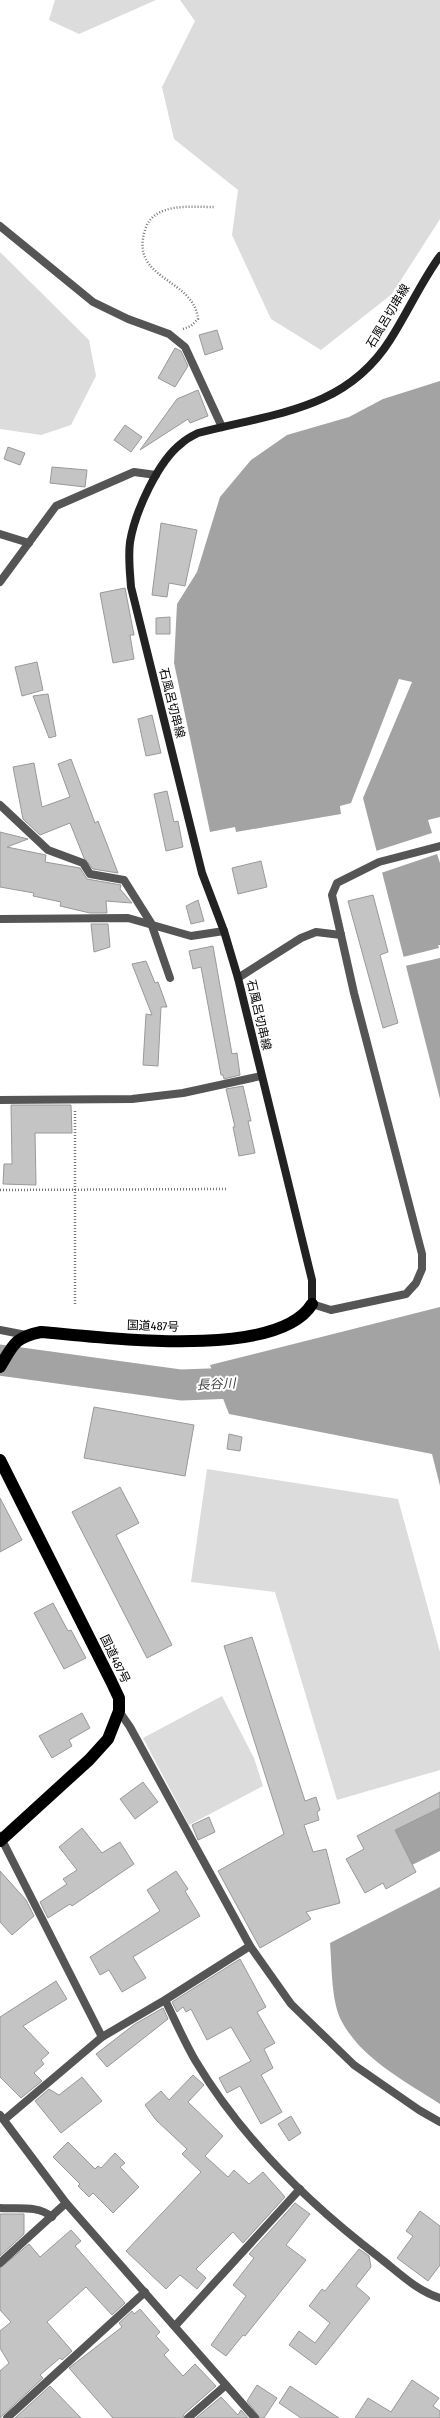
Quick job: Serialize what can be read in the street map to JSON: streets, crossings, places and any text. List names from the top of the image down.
{
  "streets": {
    "highway": ["国道487号"],
    "main road": ["石風呂切串線"]
  },
  "crossings": [
    ["石風呂切串線", "国道487号"]
  ],
  "water": ["長谷川"]
}
